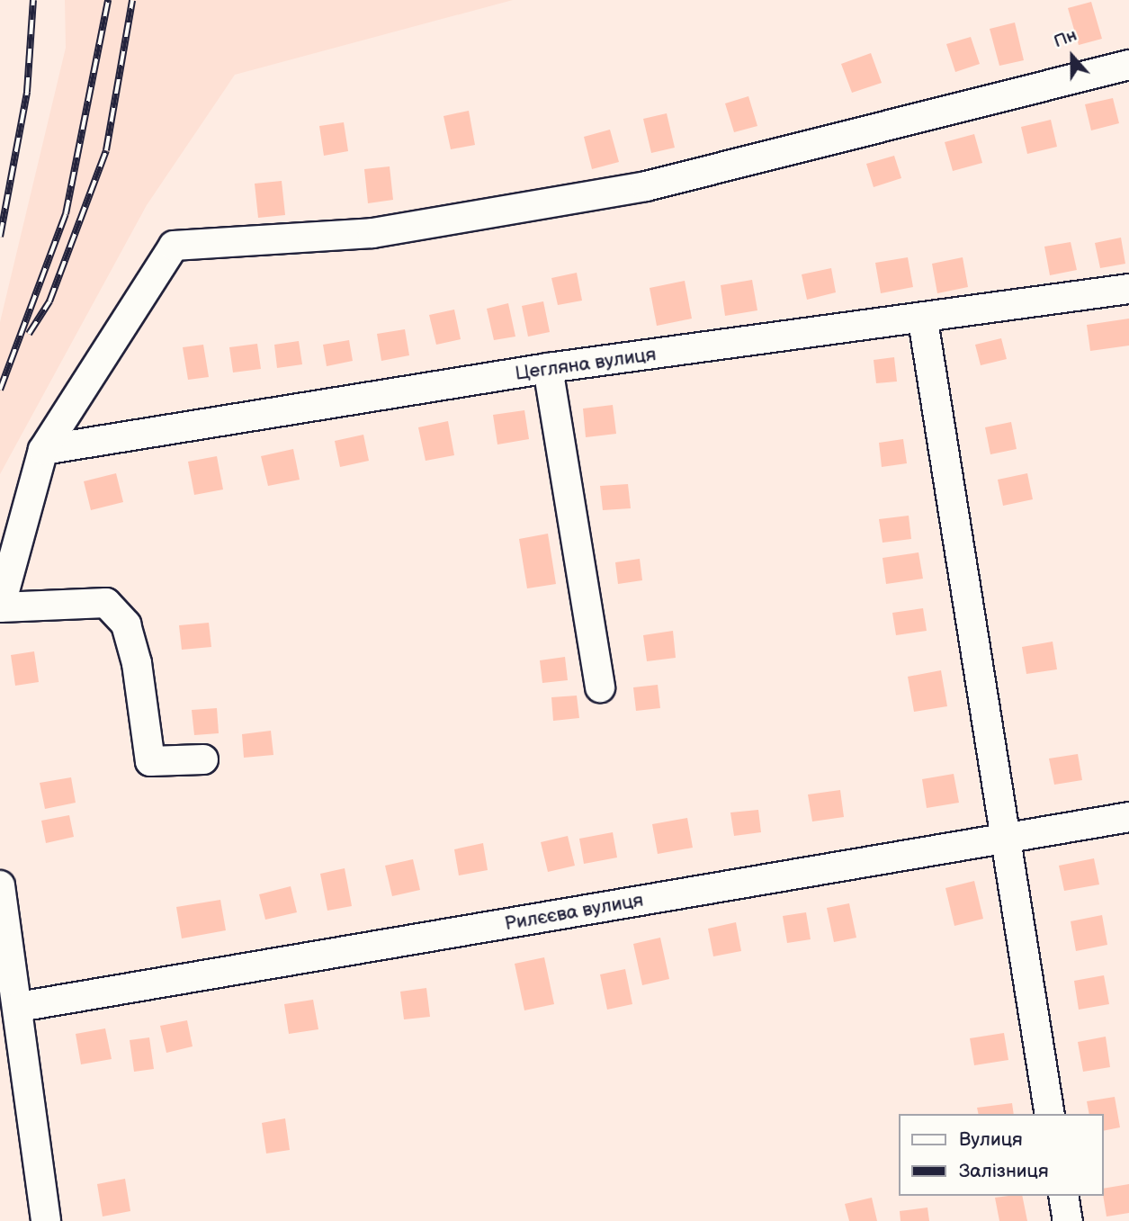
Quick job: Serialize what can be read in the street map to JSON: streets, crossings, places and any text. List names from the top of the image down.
{
  "streets": {
    "street": ["Цегляна вулиця", "Рилєєва вулиця"]
  },
  "legend": ["Вулиця", "Залізниця"],
  "north": "top"
}
